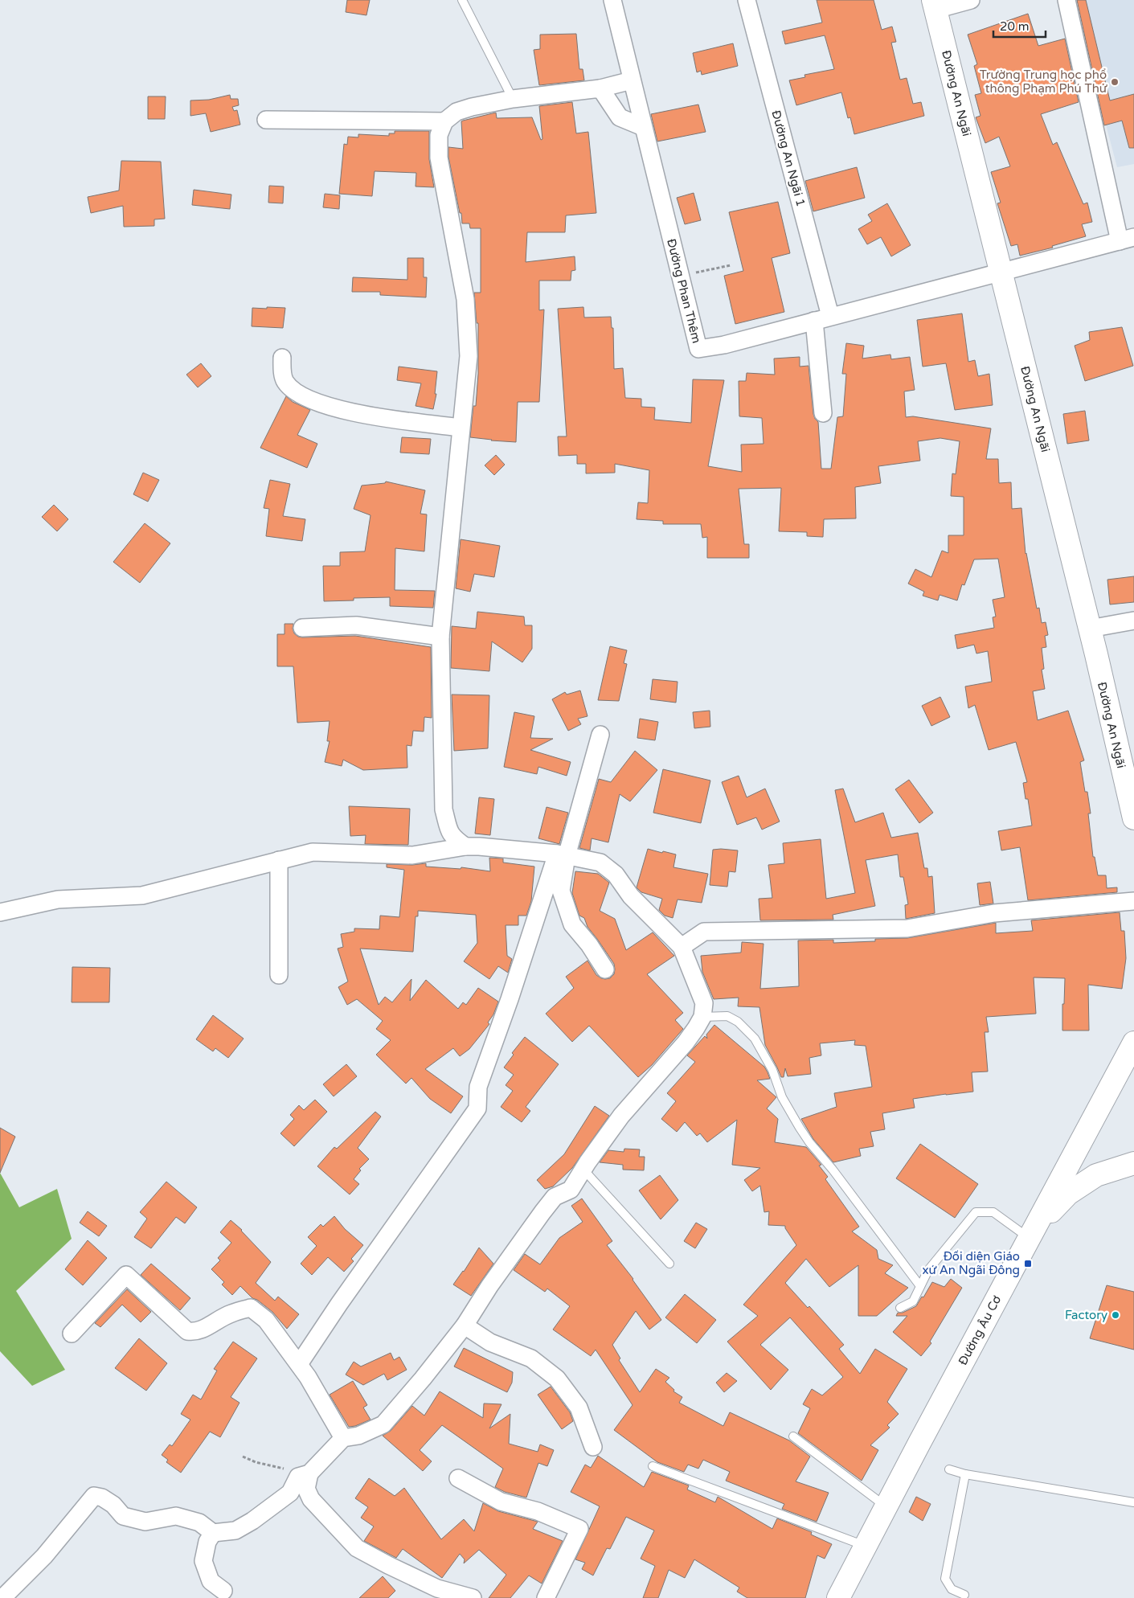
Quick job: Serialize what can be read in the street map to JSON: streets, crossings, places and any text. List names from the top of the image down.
{
  "streets": {
    "main road": ["Đường An Ngãi", "Đường Âu Cơ"],
    "street": ["Đường An Ngãi 1", "Đường Phan Thêm"]
  },
  "crossings": [
    ["Đường An Ngãi", "Đường Phan Thêm"],
    ["Đường An Ngãi 1", "Đường Phan Thêm"]
  ],
  "places": {
    "other": ["Trường Trung học phổ thông Phạm Phú Thứ", "Factory"],
    "transit": ["Đối diện Giáo xứ An Ngãi Đông"]
  },
  "scale_bar": "20 m"
}
